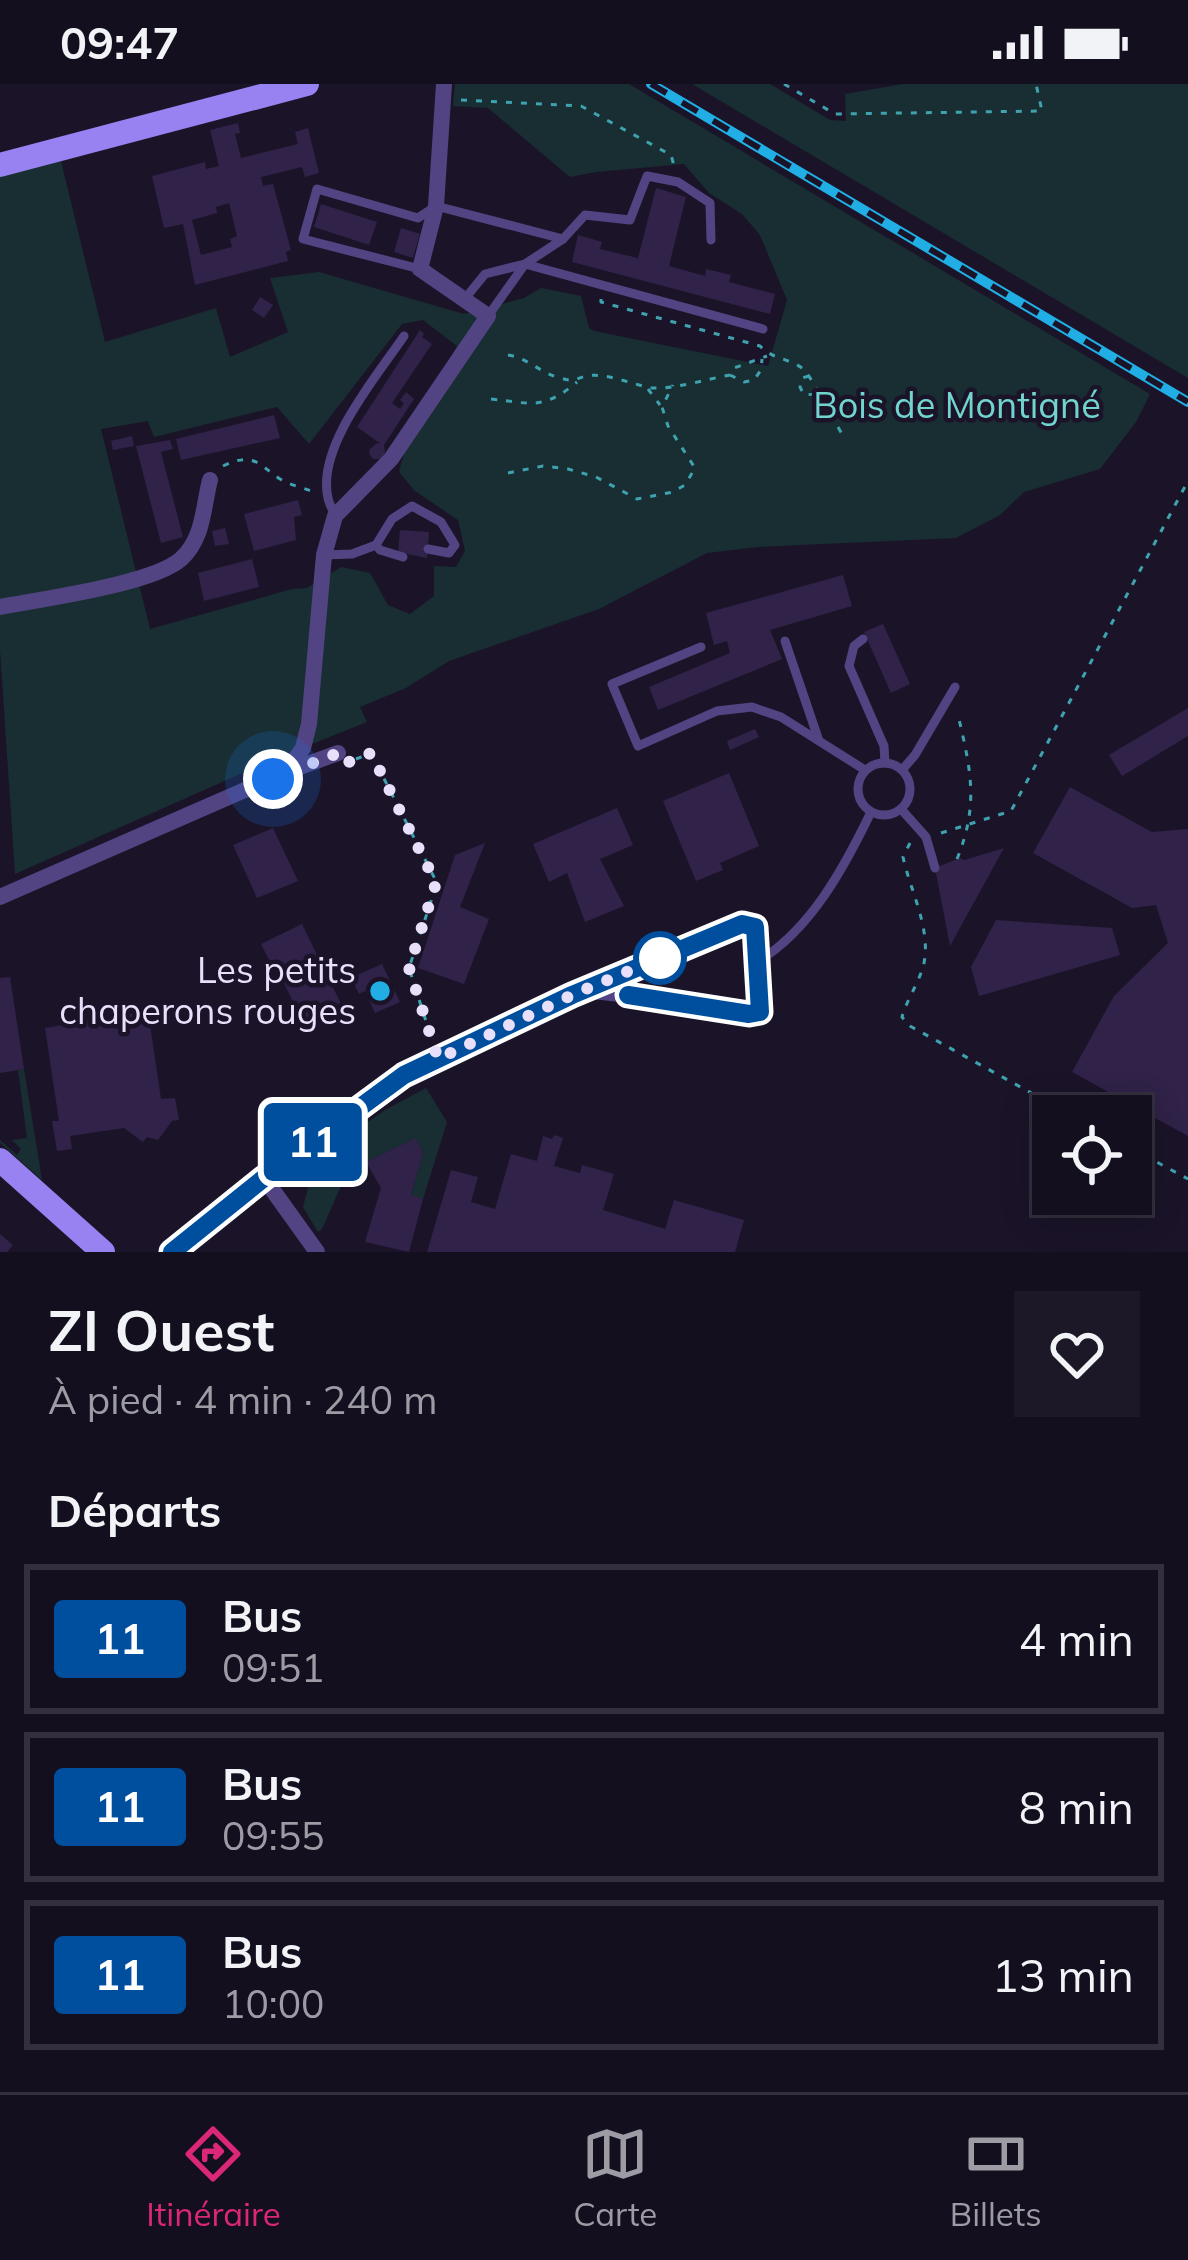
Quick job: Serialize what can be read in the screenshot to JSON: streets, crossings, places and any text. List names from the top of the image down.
{
  "parks": ["Bois de Montigné"],
  "places": ["Les petits chaperons rouges"],
  "lines": ["bus line 11"],
  "page": {
    "status": "09:47",
    "on_map": "11",
    "heading": [
      ["ZI Ouest", "À pied · 4 min · 240 m"],
      "Départs"
    ],
    "list": [
      {
        "mark": "11",
        "name": "Bus",
        "note": "09:51",
        "value": "4 min"
      },
      {
        "mark": "11",
        "name": "Bus",
        "note": "09:55",
        "value": "8 min"
      },
      {
        "mark": "11",
        "name": "Bus",
        "note": "10:00",
        "value": "13 min"
      }
    ],
    "tabs": ["Itinéraire", "Carte", "Billets"]
  }
}
